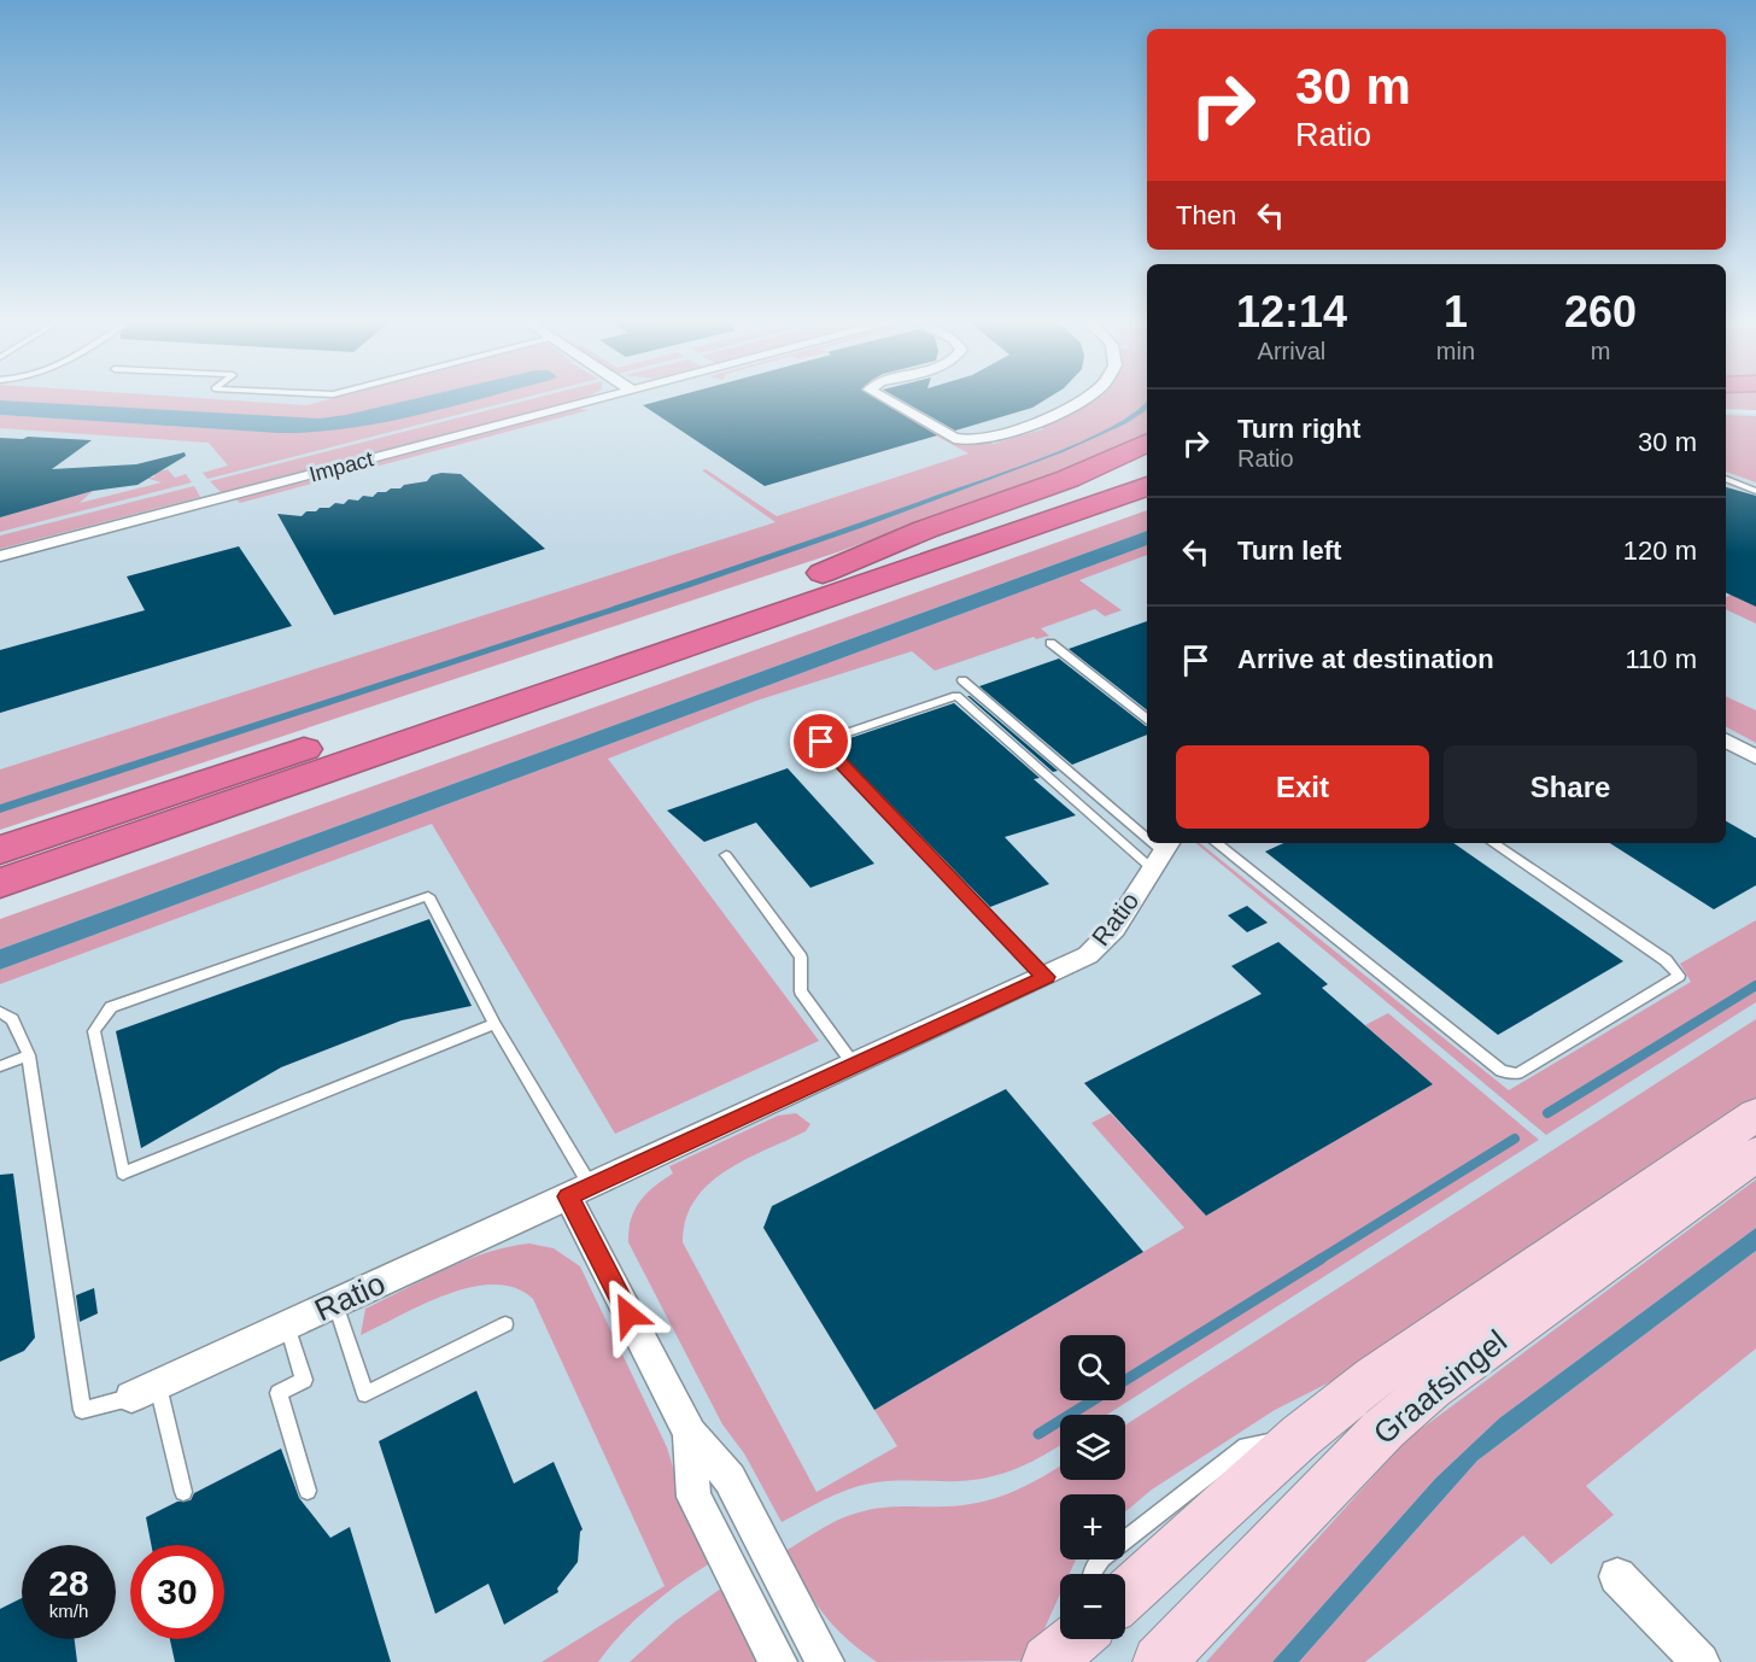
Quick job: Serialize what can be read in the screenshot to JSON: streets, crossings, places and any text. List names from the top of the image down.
{
  "streets": {
    "street": ["Impact", "Ratio", "Graafsingel"]
  },
  "page": {
    "turn": ["30 m", "Ratio"],
    "then": "Then",
    "eta": [
      "12:14",
      "Arrival",
      "1",
      "min",
      "260",
      "m"
    ],
    "list": [
      {
        "name": "Turn right",
        "note": "Ratio",
        "value": "30 m"
      },
      {
        "name": "Turn left",
        "value": "120 m"
      },
      {
        "name": "Arrive at destination",
        "value": "110 m"
      }
    ],
    "buttons": ["Exit", "Share"],
    "map_buttons": ["+", "−"],
    "speed": "28 km/h",
    "limit": "30"
  }
}
